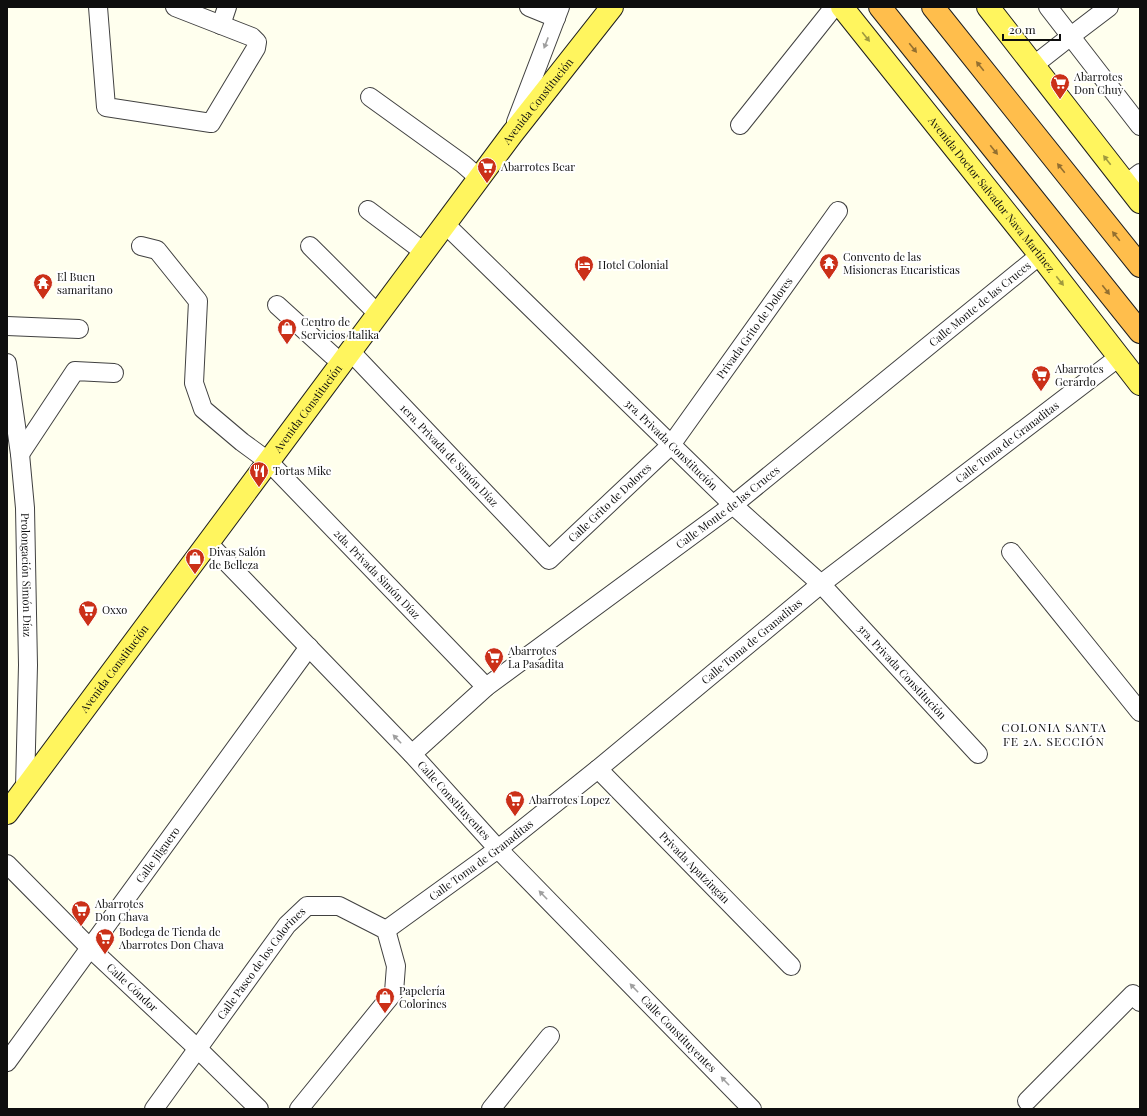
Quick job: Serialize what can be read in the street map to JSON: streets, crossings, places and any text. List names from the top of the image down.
{
  "streets": {
    "main road": ["Avenida Constitución", "Avenida Doctor Salvador Nava Martínez"],
    "street": [
      "Calle Monte de las Cruces",
      "Privada Grito de Dolores",
      "Calle Toma de Granaditas",
      "3ra. Privada Constitución",
      "1era. Privada de Simón Díaz",
      "Calle Grito de Dolores",
      "2da. Privada Simón Díaz",
      "Prolongación Simón Díaz",
      "Calle Constituyentes",
      "Calle Jilguero",
      "Privada Apatzingán",
      "Calle Paseo de los Colorines",
      "Calle Cóndor"
    ]
  },
  "crossings": [
    ["Avenida Constitución", "3ra. Privada Constitución"],
    ["Avenida Constitución", "1era. Privada de Simón Díaz"],
    ["Avenida Constitución", "2da. Privada Simón Díaz"],
    ["Avenida Constitución", "Prolongación Simón Díaz"],
    ["Avenida Constitución", "Calle Constituyentes"],
    ["Avenida Doctor Salvador Nava Martínez", "Calle Monte de las Cruces"],
    ["Avenida Doctor Salvador Nava Martínez", "Calle Toma de Granaditas"],
    ["Calle Monte de las Cruces", "3ra. Privada Constitución"],
    ["Calle Monte de las Cruces", "2da. Privada Simón Díaz"],
    ["Calle Monte de las Cruces", "Calle Constituyentes"],
    ["Privada Grito de Dolores", "3ra. Privada Constitución"],
    ["Privada Grito de Dolores", "Calle Grito de Dolores"],
    ["Calle Toma de Granaditas", "3ra. Privada Constitución"],
    ["Calle Toma de Granaditas", "Calle Constituyentes"],
    ["Calle Toma de Granaditas", "Privada Apatzingán"],
    ["Calle Toma de Granaditas", "Calle Paseo de los Colorines"],
    ["3ra. Privada Constitución", "Calle Grito de Dolores"],
    ["1era. Privada de Simón Díaz", "Calle Grito de Dolores"],
    ["Calle Constituyentes", "Calle Jilguero"],
    ["Calle Jilguero", "Calle Cóndor"],
    ["Calle Paseo de los Colorines", "Calle Cóndor"]
  ],
  "one_way": ["Calle Constituyentes"],
  "districts": ["COLONIA SANTA FE 2A. SECCIÓN"],
  "places": {
    "supermarket": [
      "Abarrotes Don Chuy",
      "Abarrotes Bear",
      "Abarrotes Gerardo",
      "Oxxo",
      "Abarrotes La Pasadita",
      "Abarrotes Lopez",
      "Abarrotes Don Chava",
      "Bodega de Tienda de Abarrotes Don Chava"
    ],
    "temple": ["Convento de las Misioneras Eucaristicas", "El Buen samaritano"],
    "hotel": ["Hotel Colonial"],
    "shop": ["Centro de Servicios Italika", "Divas Salón de Belleza", "Papelería Colorines"],
    "restaurant": ["Tortas Mike"]
  },
  "scale_bar": "20 m"
}
